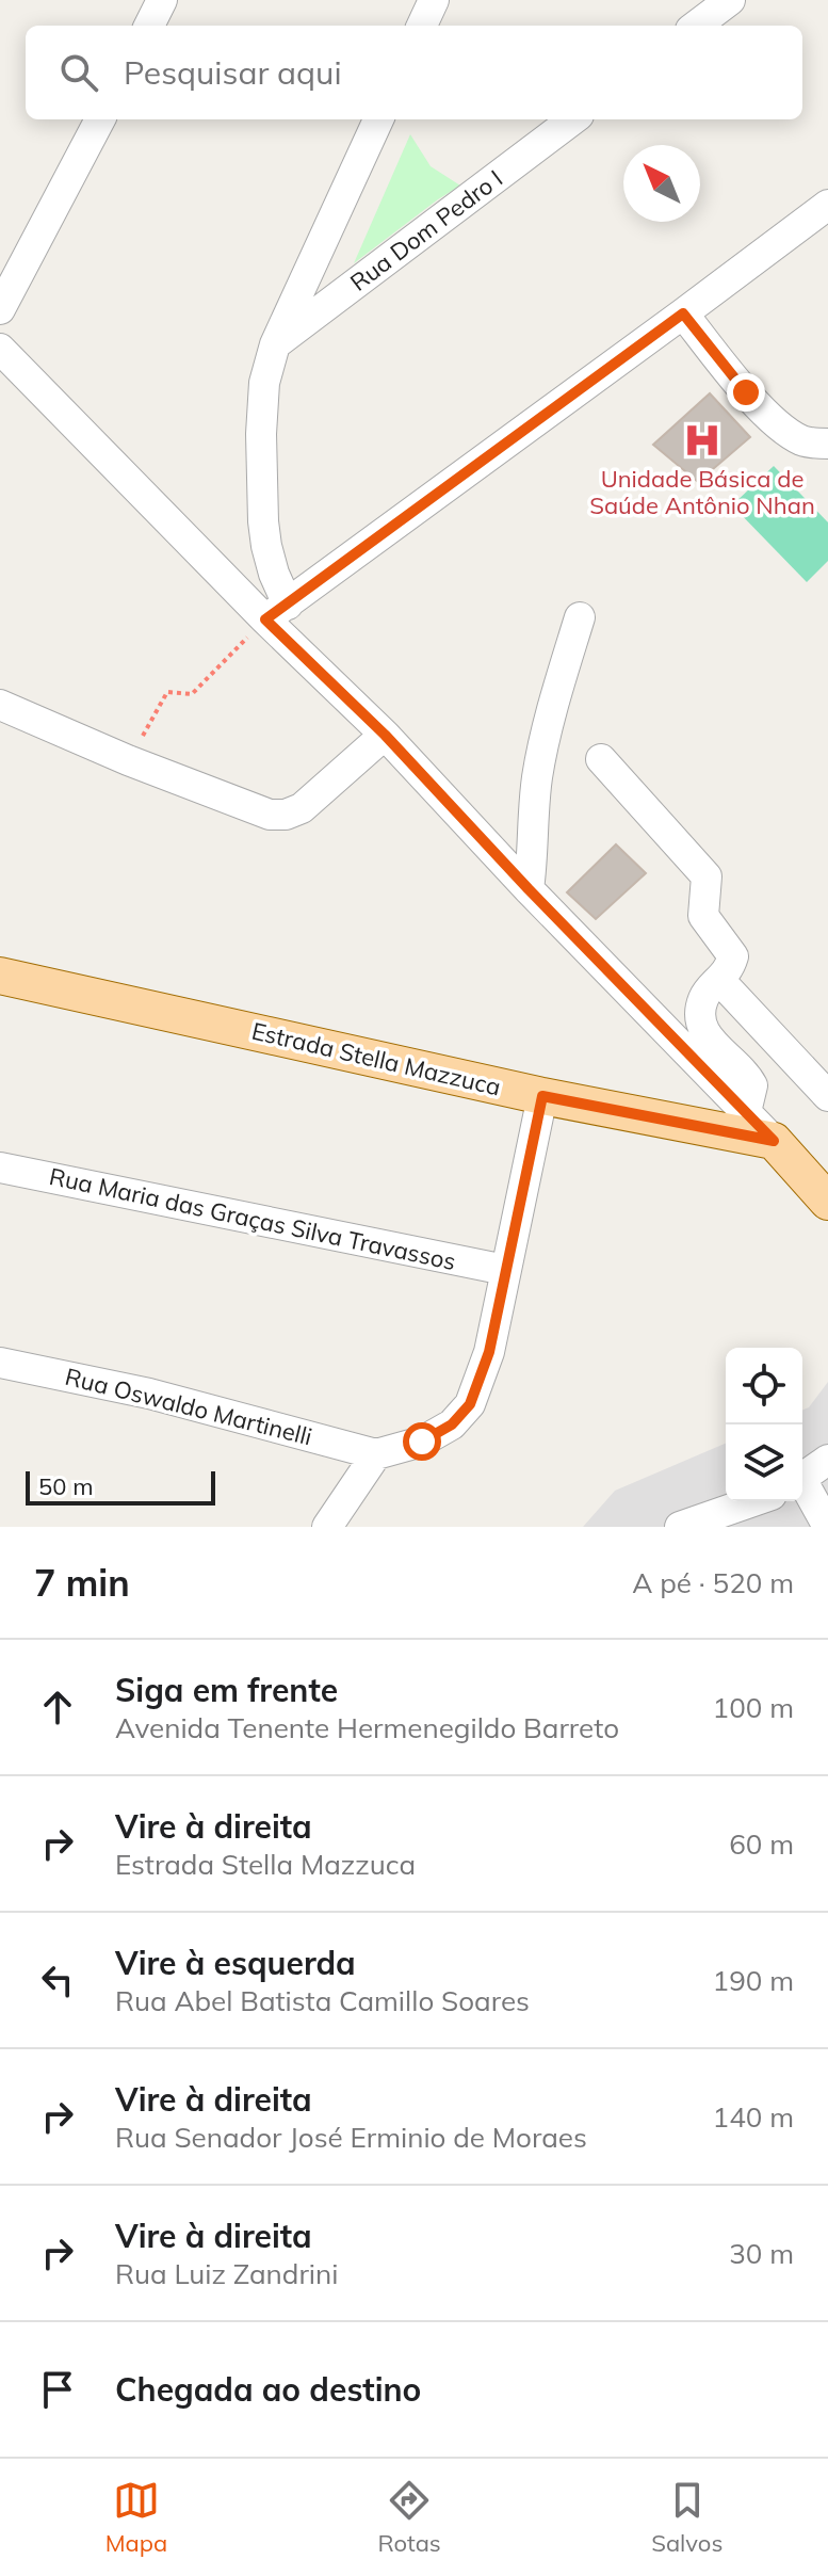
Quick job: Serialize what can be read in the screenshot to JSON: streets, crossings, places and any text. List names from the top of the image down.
{
  "streets": {
    "main road": ["Estrada Stella Mazzuca"],
    "street": ["Rua Dom Pedro I", "Rua Maria das Graças Silva Travassos", "Rua Oswaldo Martinelli"]
  },
  "places": {
    "hospital": ["Unidade Básica de Saúde Antônio Nhan"]
  },
  "scale_bar": "50 m",
  "north": "top left",
  "page": {
    "search": "Pesquisar aqui",
    "scale": "50 m",
    "heading": ["7 min", "A pé · 520 m"],
    "list": [
      ["Siga em frente", "Avenida Tenente Hermenegildo Barreto", "100 m"],
      ["Vire à direita", "Estrada Stella Mazzuca", "60 m"],
      ["Vire à esquerda", "Rua Abel Batista Camillo Soares", "190 m"],
      ["Vire à direita", "Rua Senador José Erminio de Moraes", "140 m"],
      ["Vire à direita", "Rua Luiz Zandrini", "30 m"],
      "Chegada ao destino"
    ],
    "nav": ["Mapa", "Rotas", "Salvos"]
  }
}
